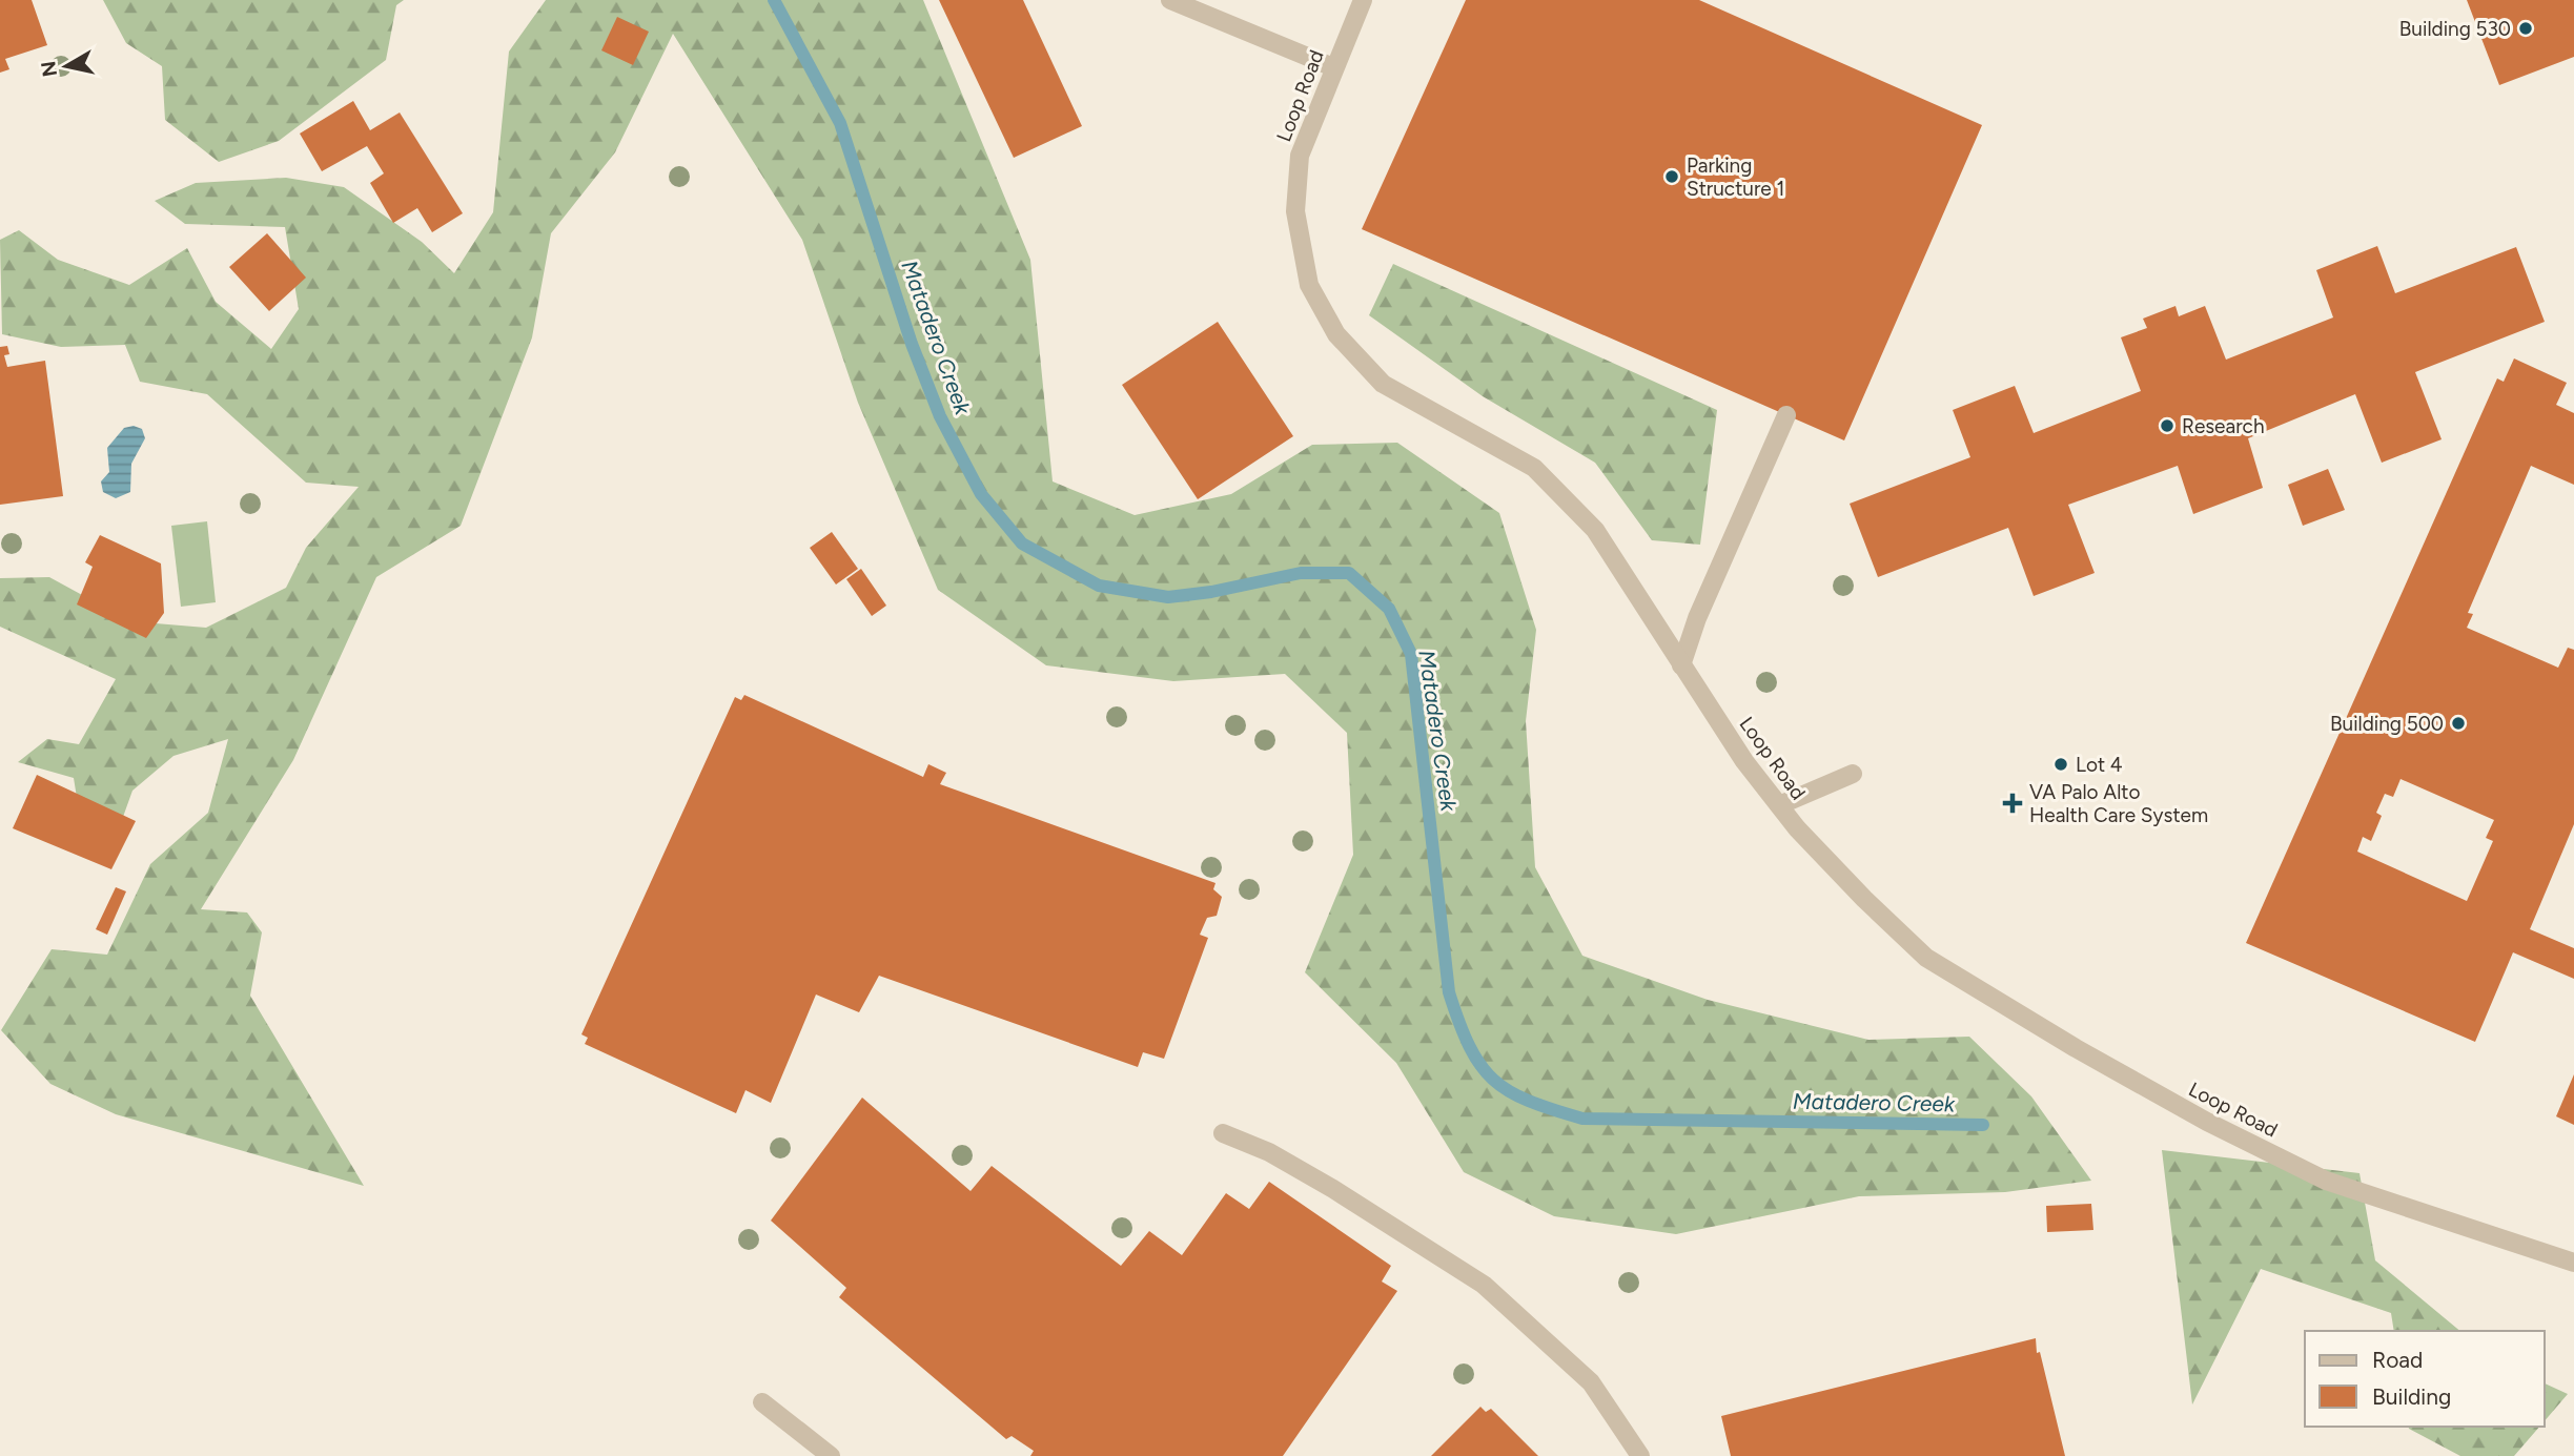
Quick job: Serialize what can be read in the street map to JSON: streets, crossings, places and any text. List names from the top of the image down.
{
  "streets": {
    "street": ["Loop Road"]
  },
  "water": ["Matadero Creek"],
  "places": {
    "other": [
      "Building 530",
      "Parking Structure 1",
      "Research",
      "Building 500",
      "Lot 4"
    ],
    "health": ["VA Palo Alto Health Care System"]
  },
  "legend": ["Road", "Building"],
  "north": "left"
}
